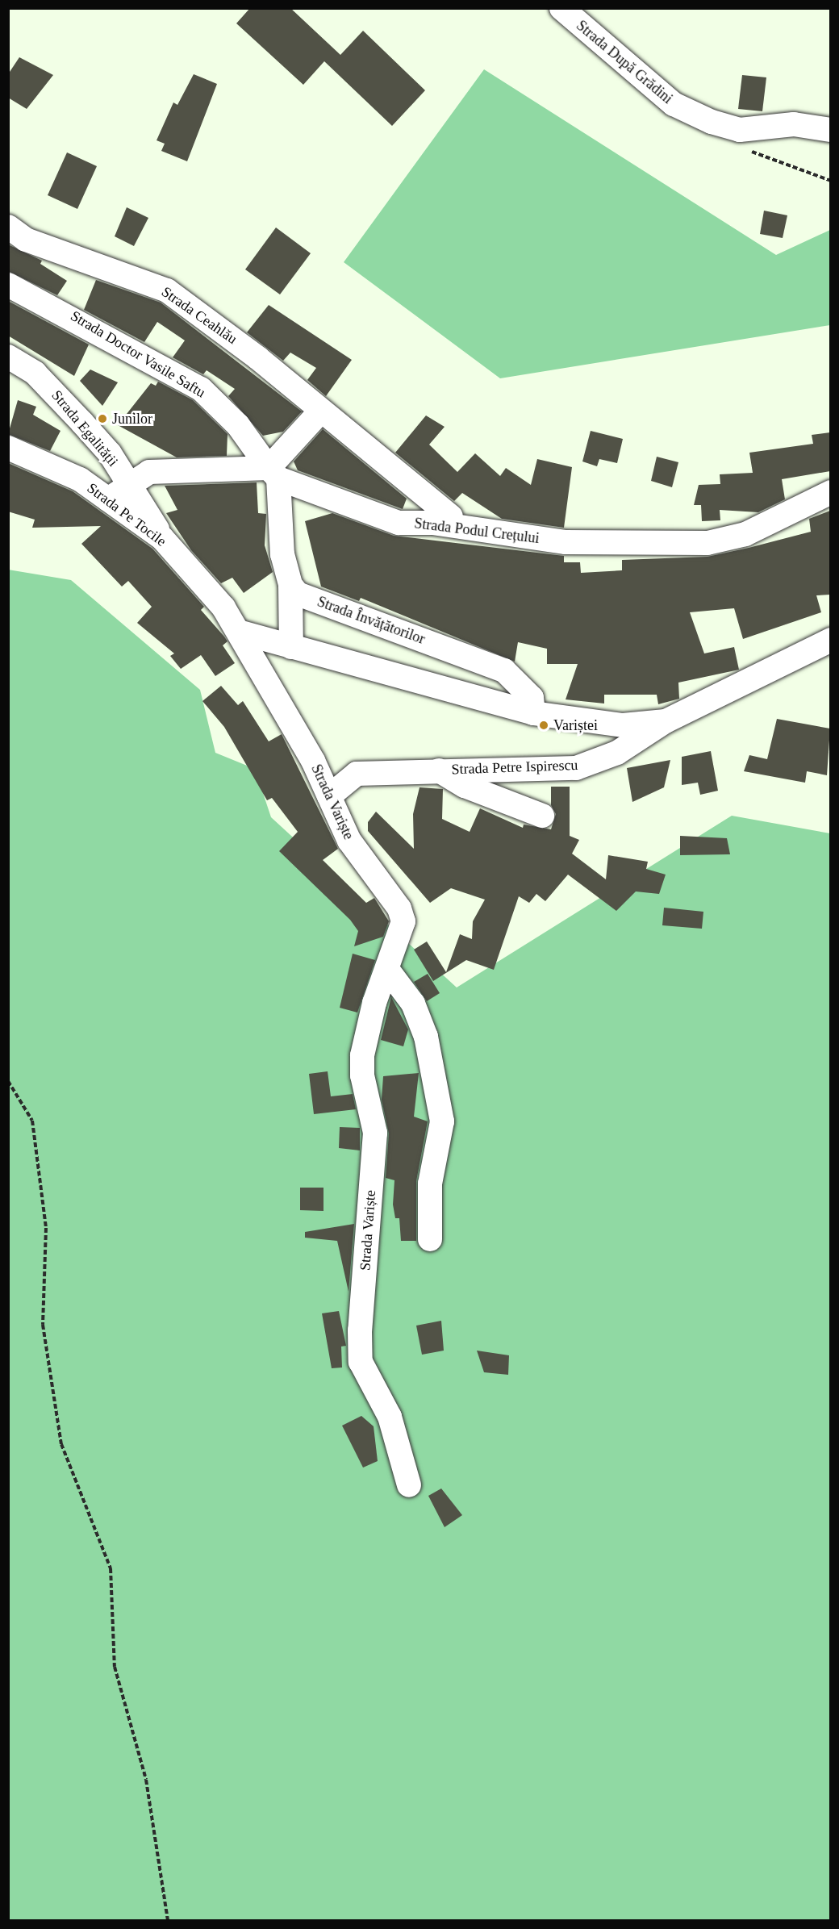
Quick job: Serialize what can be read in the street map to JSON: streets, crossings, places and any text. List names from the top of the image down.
{
  "streets": {
    "street": [
      "Strada După Grădini",
      "Strada Ceahlău",
      "Strada Doctor Vasile Saftu",
      "Strada Egalității",
      "Strada Pe Tocile",
      "Strada Podul Crețului",
      "Strada Învățătorilor",
      "Strada Petre Ispirescu",
      "Strada Variște"
    ]
  },
  "crossings": [
    ["Strada Doctor Vasile Saftu", "Strada Podul Crețului"],
    ["Strada Egalității", "Strada Pe Tocile"],
    ["Strada Egalității", "Strada Podul Crețului"],
    ["Strada Pe Tocile", "Strada Podul Crețului"],
    ["Strada Pe Tocile", "Strada Variște"],
    ["Strada Petre Ispirescu", "Strada Variște"]
  ],
  "places": ["Junilor", "Variștei"]
}
